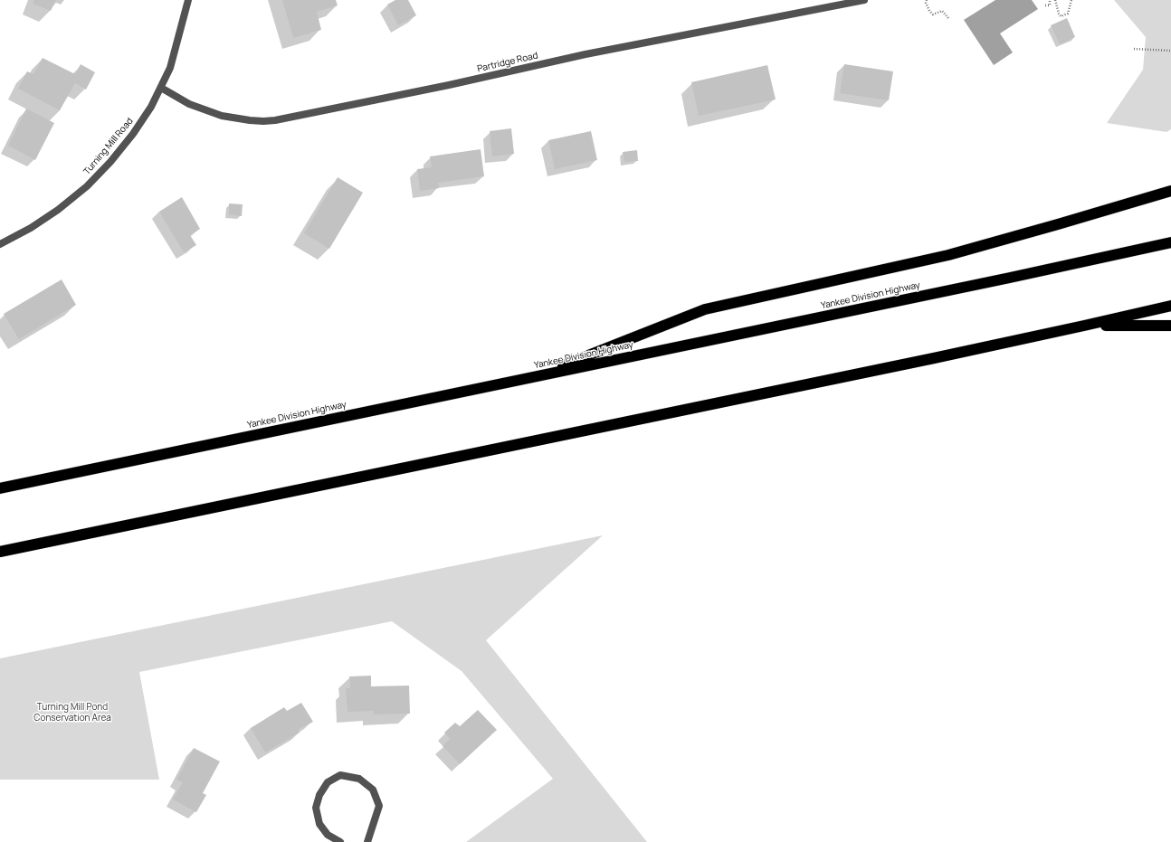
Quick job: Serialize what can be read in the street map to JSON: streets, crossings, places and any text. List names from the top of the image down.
{
  "streets": {
    "highway": ["Yankee Division Highway"],
    "street": ["Partridge Road", "Turning Mill Road"]
  },
  "crossings": [
    ["Partridge Road", "Turning Mill Road"]
  ],
  "parks": ["Turning Mill Pond Conservation Area"]
}
